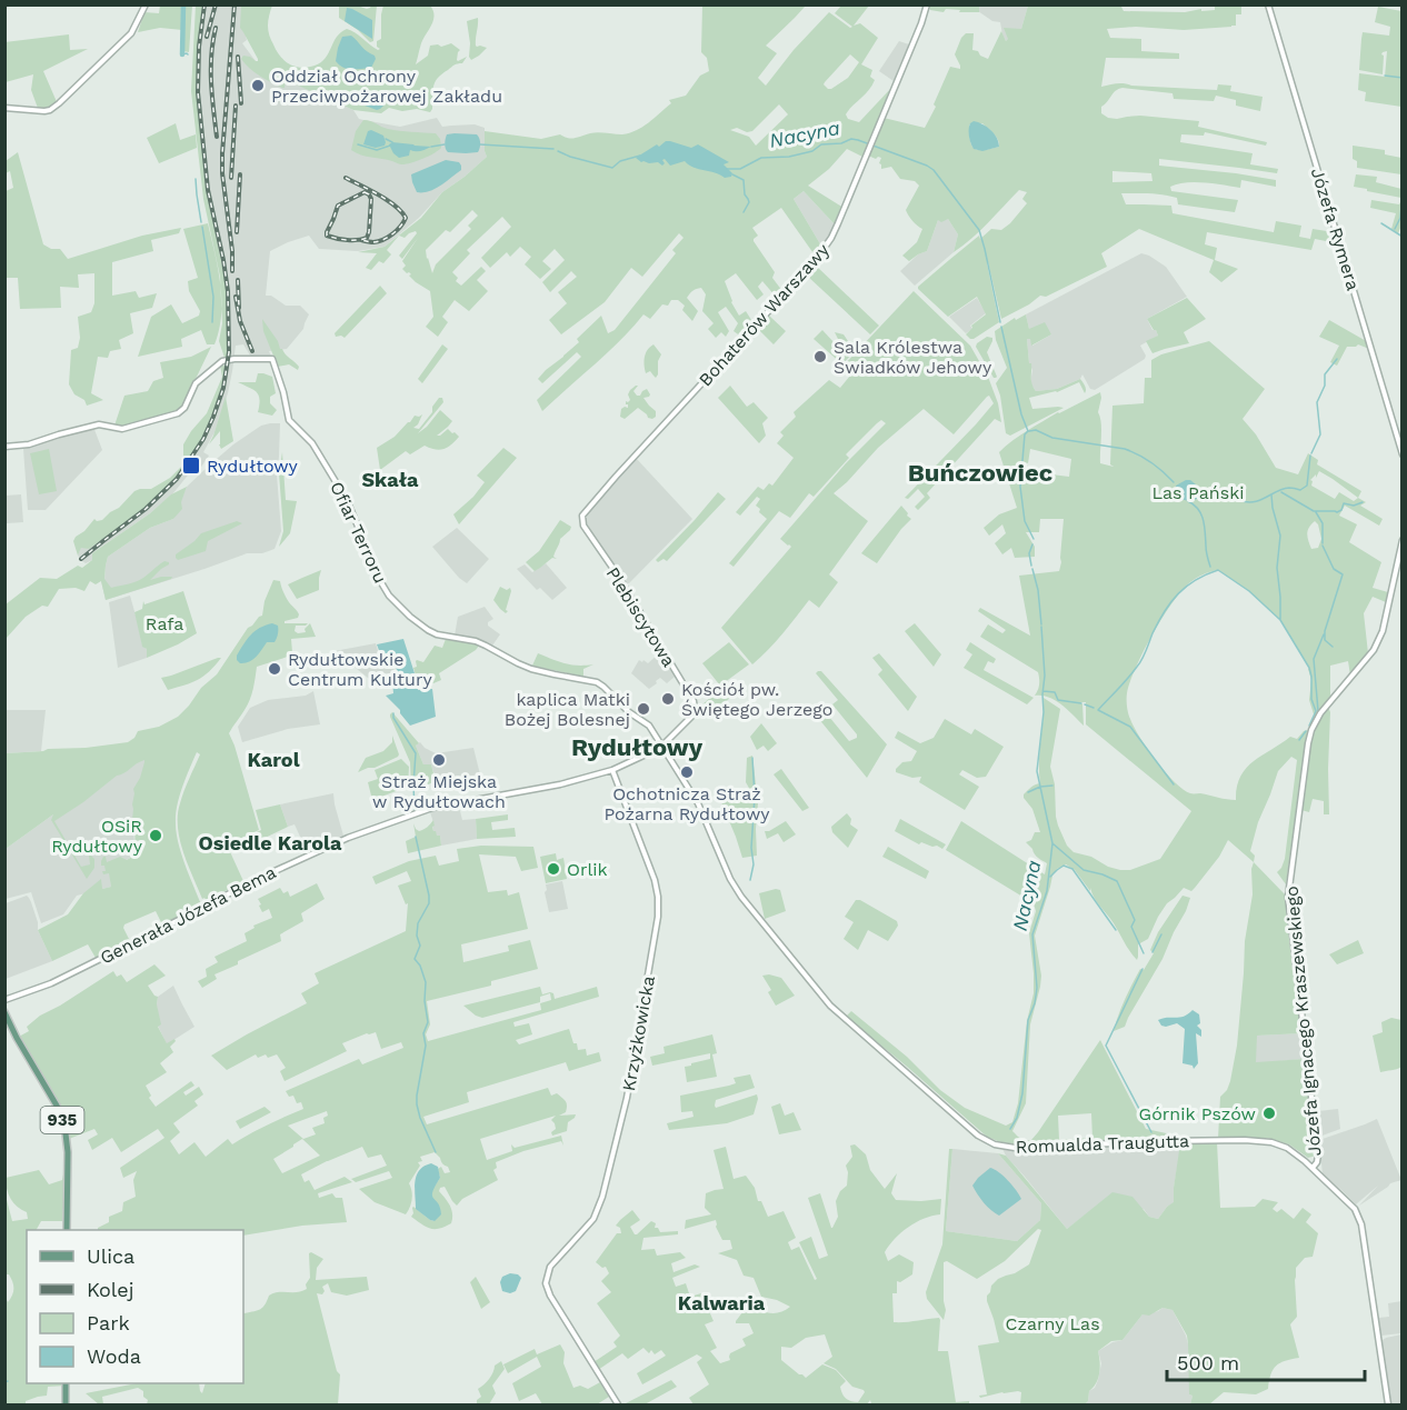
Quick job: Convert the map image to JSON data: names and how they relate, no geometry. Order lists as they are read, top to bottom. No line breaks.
{"streets":{"main road":["935"],"street":["Józefa Rymera","Bohaterów Warszawy","Ofiar Terroru","Plebiscytowa","Generała Józefa Bema","Józefa Ignacego Kraszewskiego","Krzyżkowicka","Romualda Traugutta"]},"crossings":[["Bohaterów Warszawy","Plebiscytowa"],["Ofiar Terroru","Plebiscytowa"],["Ofiar Terroru","Generała Józefa Bema"],["Ofiar Terroru","Romualda Traugutta"],["Plebiscytowa","Generała Józefa Bema"],["Plebiscytowa","Romualda Traugutta"],["Generała Józefa Bema","Krzyżkowicka"],["Generała Józefa Bema","Romualda Traugutta"],["Józefa Ignacego Kraszewskiego","Romualda Traugutta"]],"districts":["Buńczowiec","Skała","Rydułtowy","Karol","Osiedle Karola","Kalwaria"],"water":["Nacyna"],"parks":["Las Pański","Rafa","Czarny Las"],"places":{"other":["Oddział Ochrony Przeciwpożarowej Zakładu","Sala Królestwa Świadków Jehowy","Rydułtowskie Centrum Kultury","Kościół pw. Świętego Jerzego","kaplica Matki Bożej Bolesnej","Straż Miejska w Rydułtowach","Ochotnicza Straż Pożarna Rydułtowy","OSiR Rydułtowy","Orlik","Górnik Pszów"],"transit":["Rydułtowy"]},"legend":["Ulica","Kolej","Park","Woda"],"scale_bar":"500 m"}
